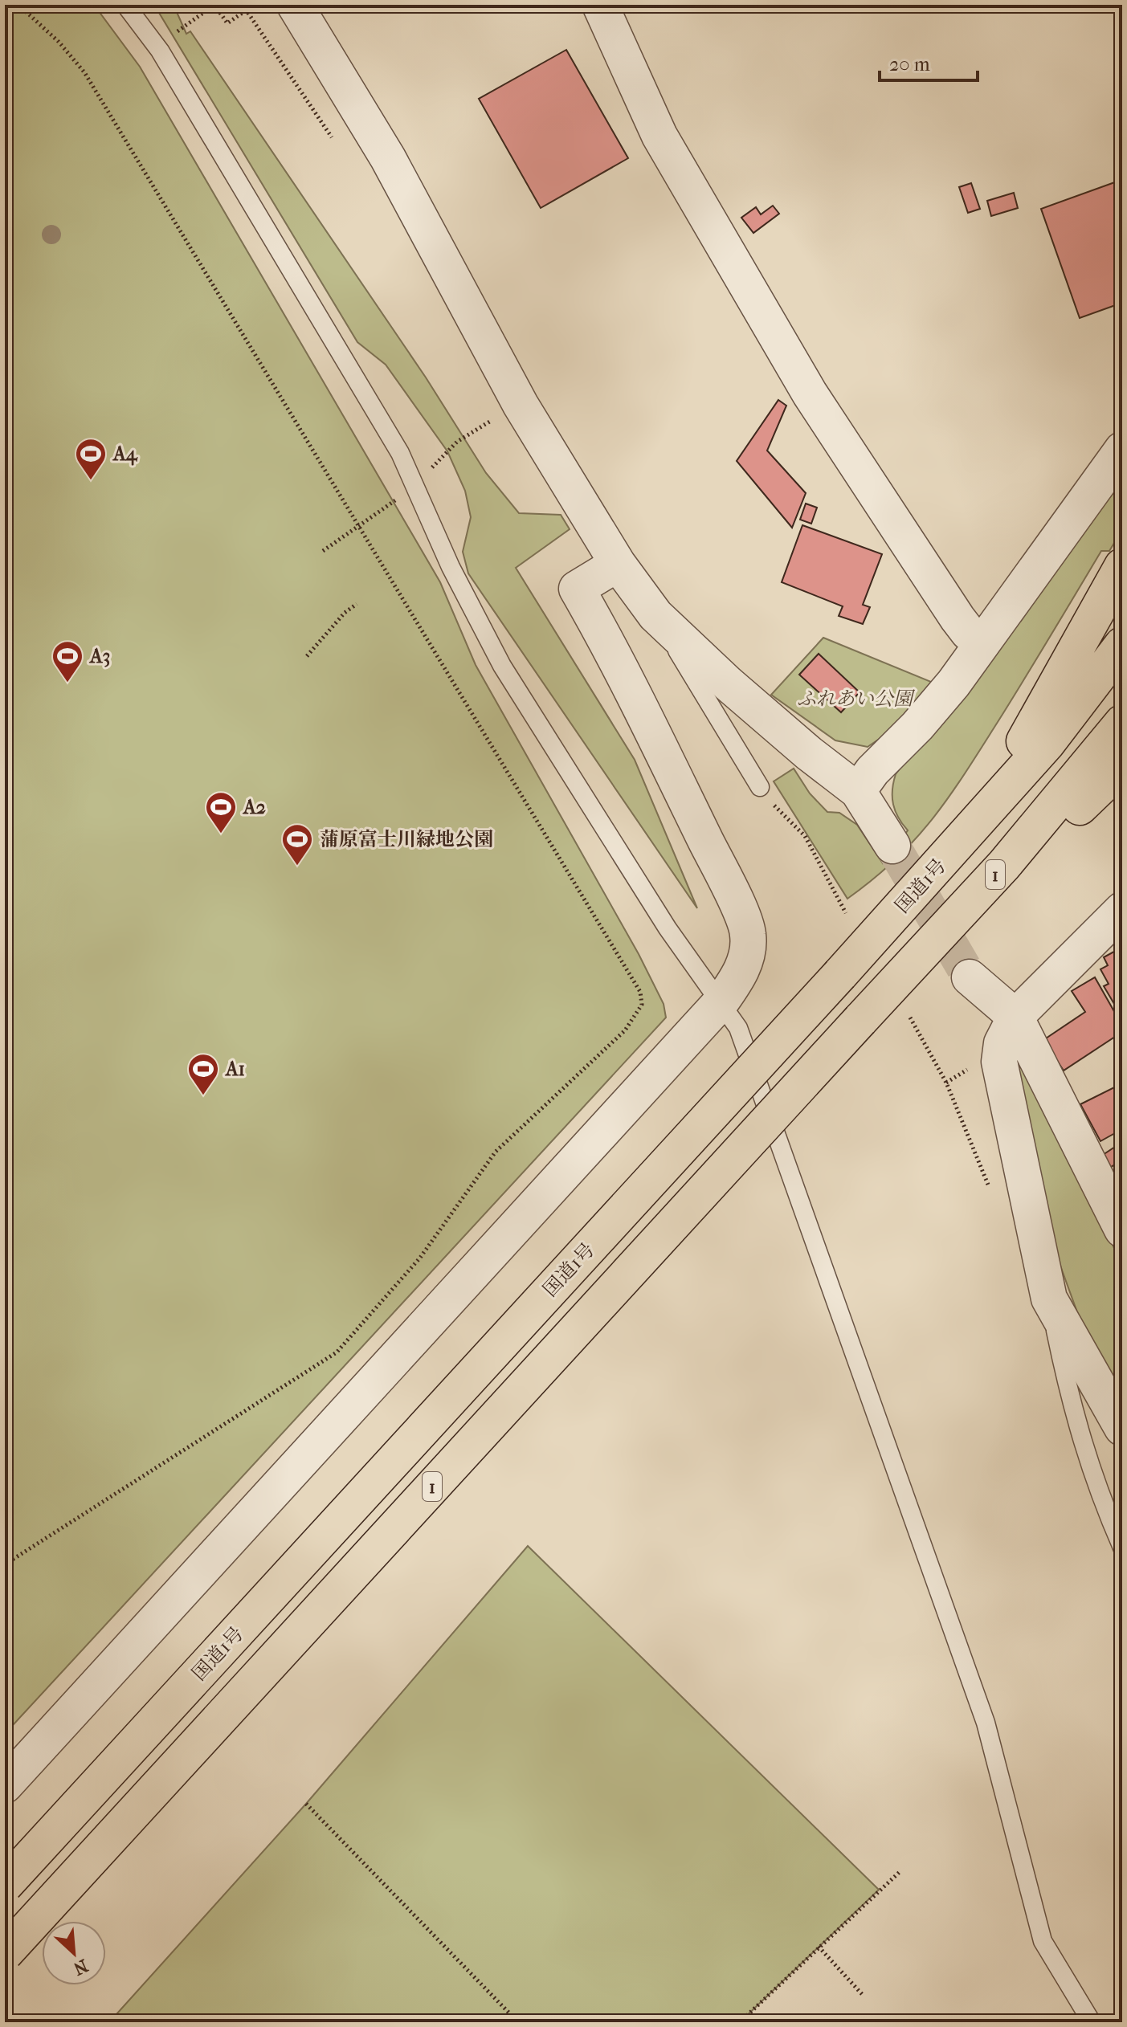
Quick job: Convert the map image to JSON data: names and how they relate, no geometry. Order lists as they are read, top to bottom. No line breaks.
{"streets":{"highway":["1","国道1号"]},"parks":["ふれあい公園"],"places":{"sports":["A4","A3","A2","蒲原富士川緑地公園","A1"]},"scale_bar":"20 m","north":"bottom right"}
